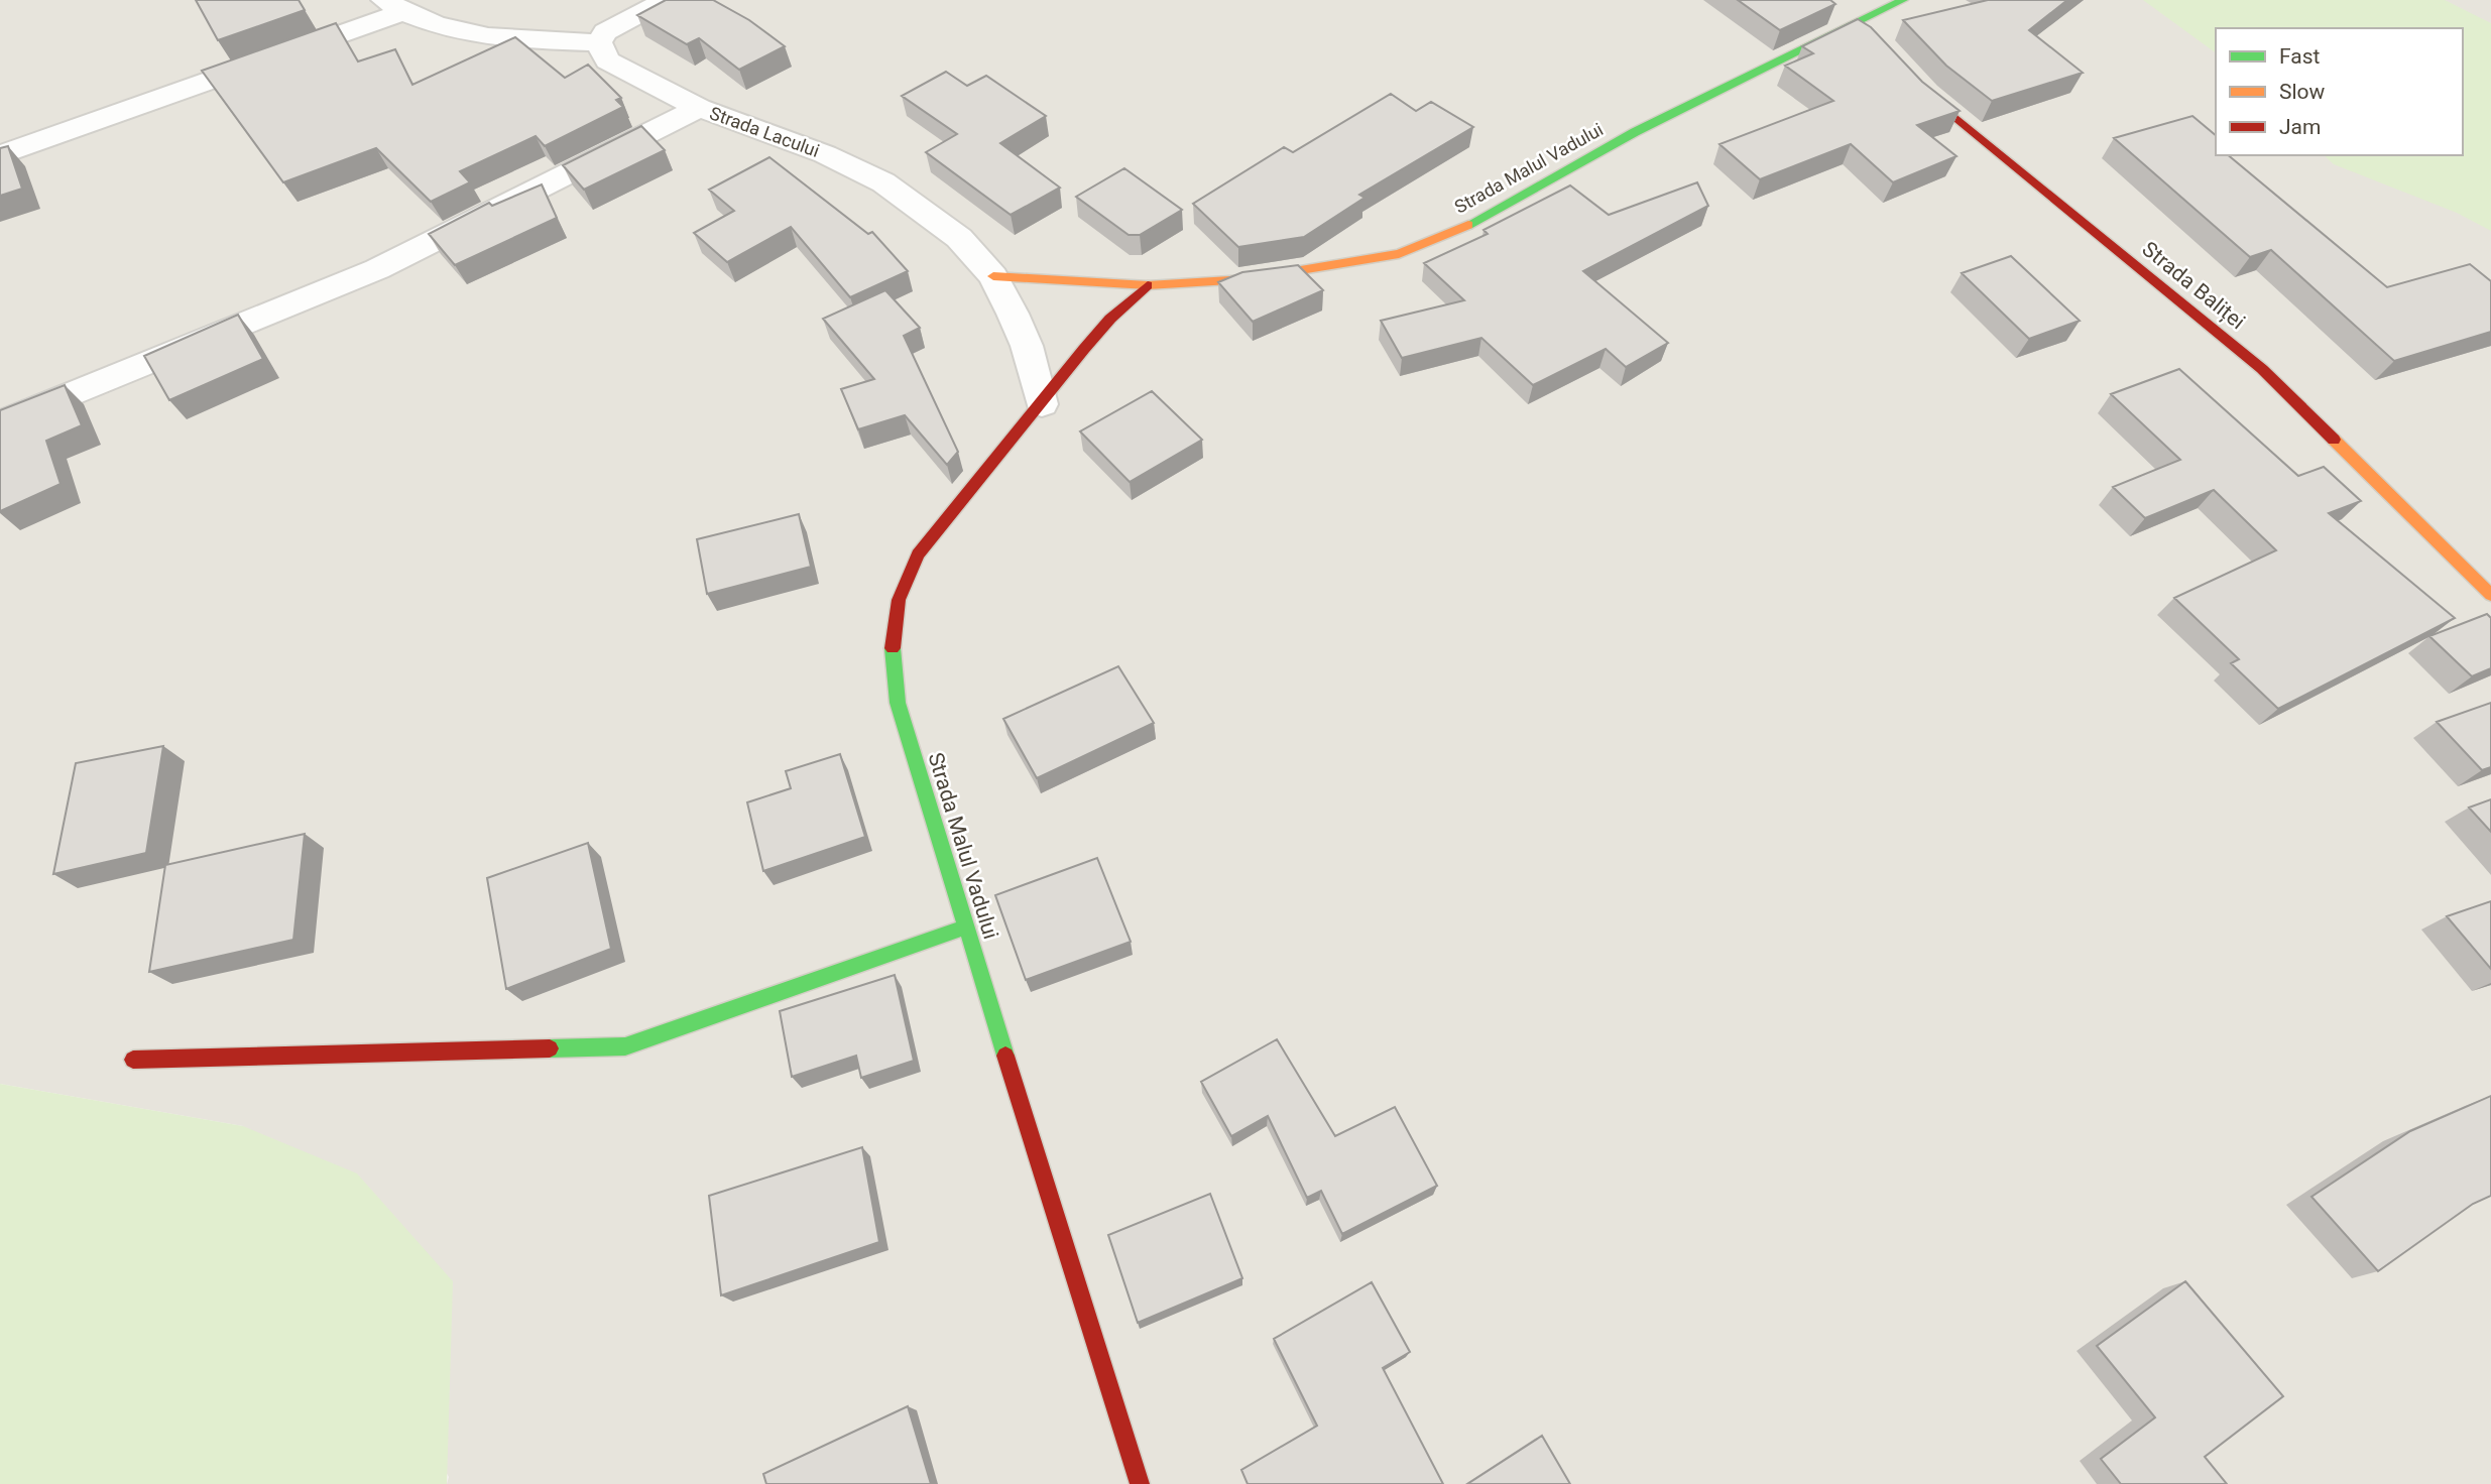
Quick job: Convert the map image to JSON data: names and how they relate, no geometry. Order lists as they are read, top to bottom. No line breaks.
{"streets":{"street":["Strada Lacului","Strada Malul Vadului","Strada Baliței"]},"crossings":[["Strada Lacului","Strada Malul Vadului"]],"legend":["Fast","Slow","Jam"]}
